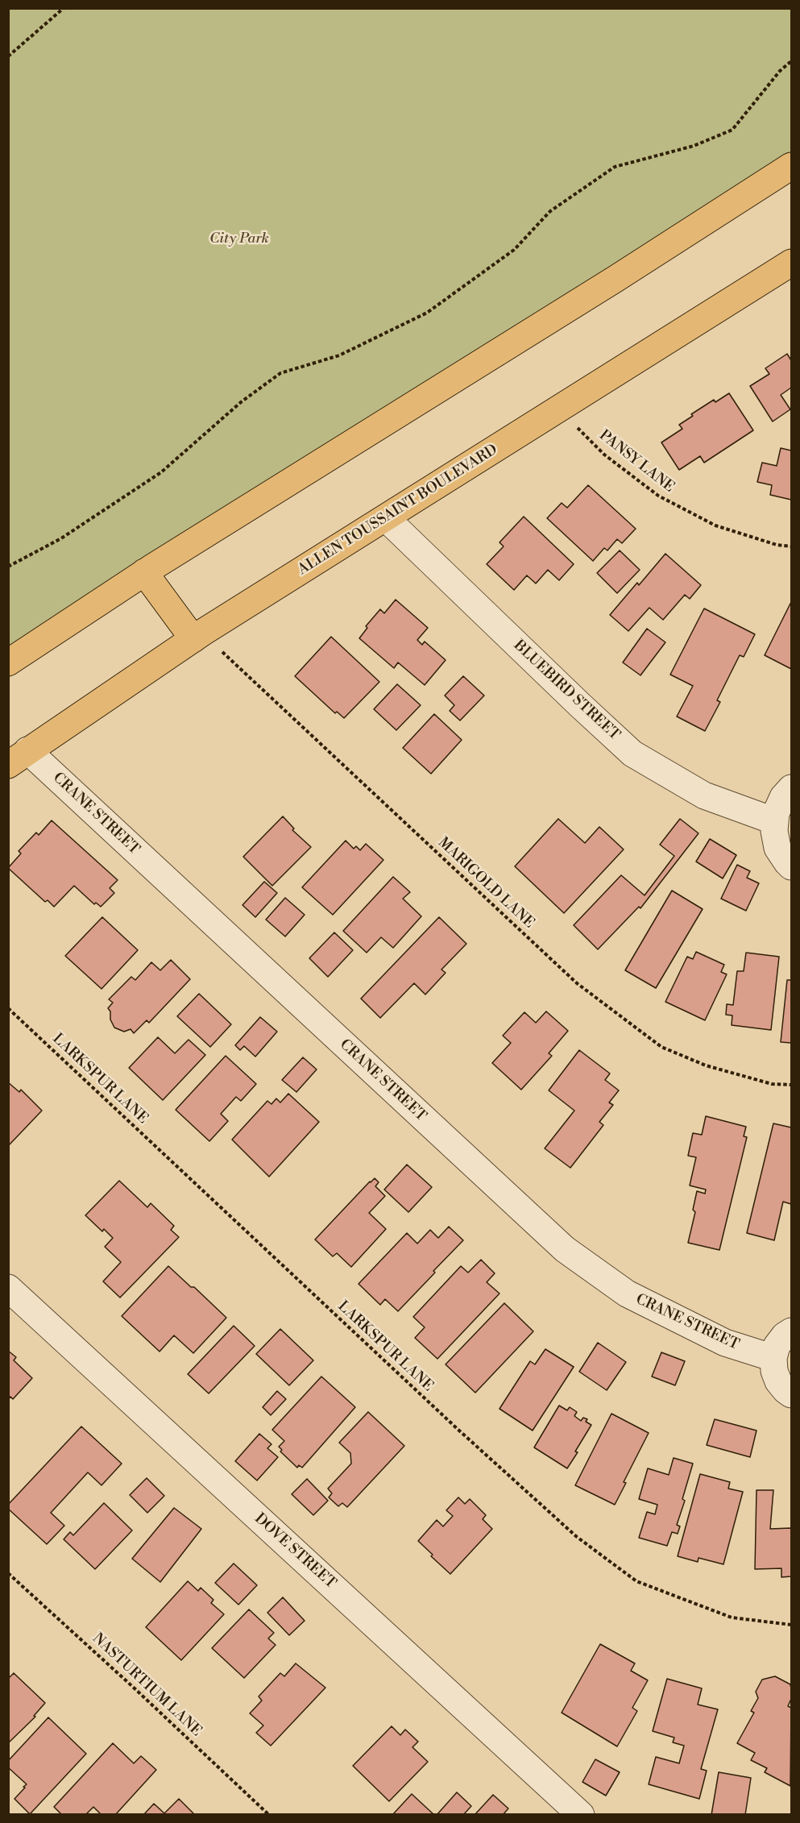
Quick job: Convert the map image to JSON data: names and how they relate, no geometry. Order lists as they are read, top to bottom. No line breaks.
{"streets":{"main road":["ALLEN TOUSSAINT BOULEVARD"],"street":["BLUEBIRD STREET","CRANE STREET","DOVE STREET"],"path":["PANSY LANE","MARIGOLD LANE","LARKSPUR LANE","NASTURTIUM LANE"]},"crossings":[["PANSY LANE","ALLEN TOUSSAINT BOULEVARD"],["ALLEN TOUSSAINT BOULEVARD","BLUEBIRD STREET"],["ALLEN TOUSSAINT BOULEVARD","CRANE STREET"],["ALLEN TOUSSAINT BOULEVARD","MARIGOLD LANE"]],"parks":["City Park"]}
